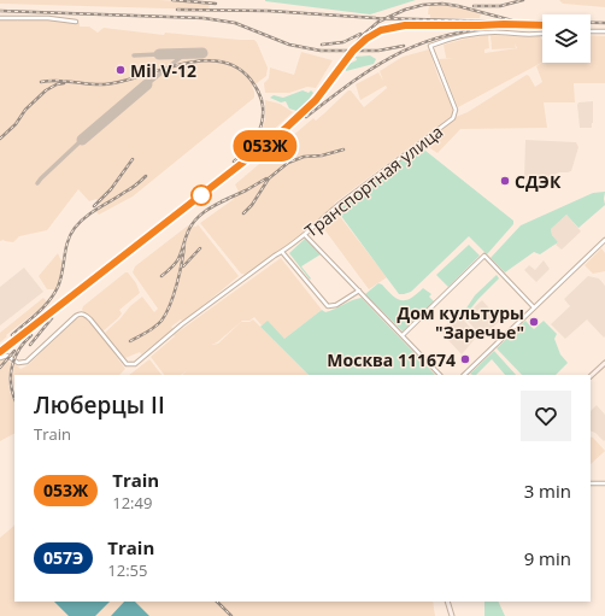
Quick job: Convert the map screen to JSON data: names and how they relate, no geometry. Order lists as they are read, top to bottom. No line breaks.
{"streets":{"street":["Транспортная улица"]},"places":["Mil V-12","СДЭК","Дом культуры \"Заречье\"","Москва 111674"],"page":{"on_map":"053Ж","heading":["Люберцы II","Train"],"list":[{"mark":"053Ж","name":"Train","note":"12:49","value":"3 min"},{"mark":"057Э","name":"Train","note":"12:55","value":"9 min"}]}}
